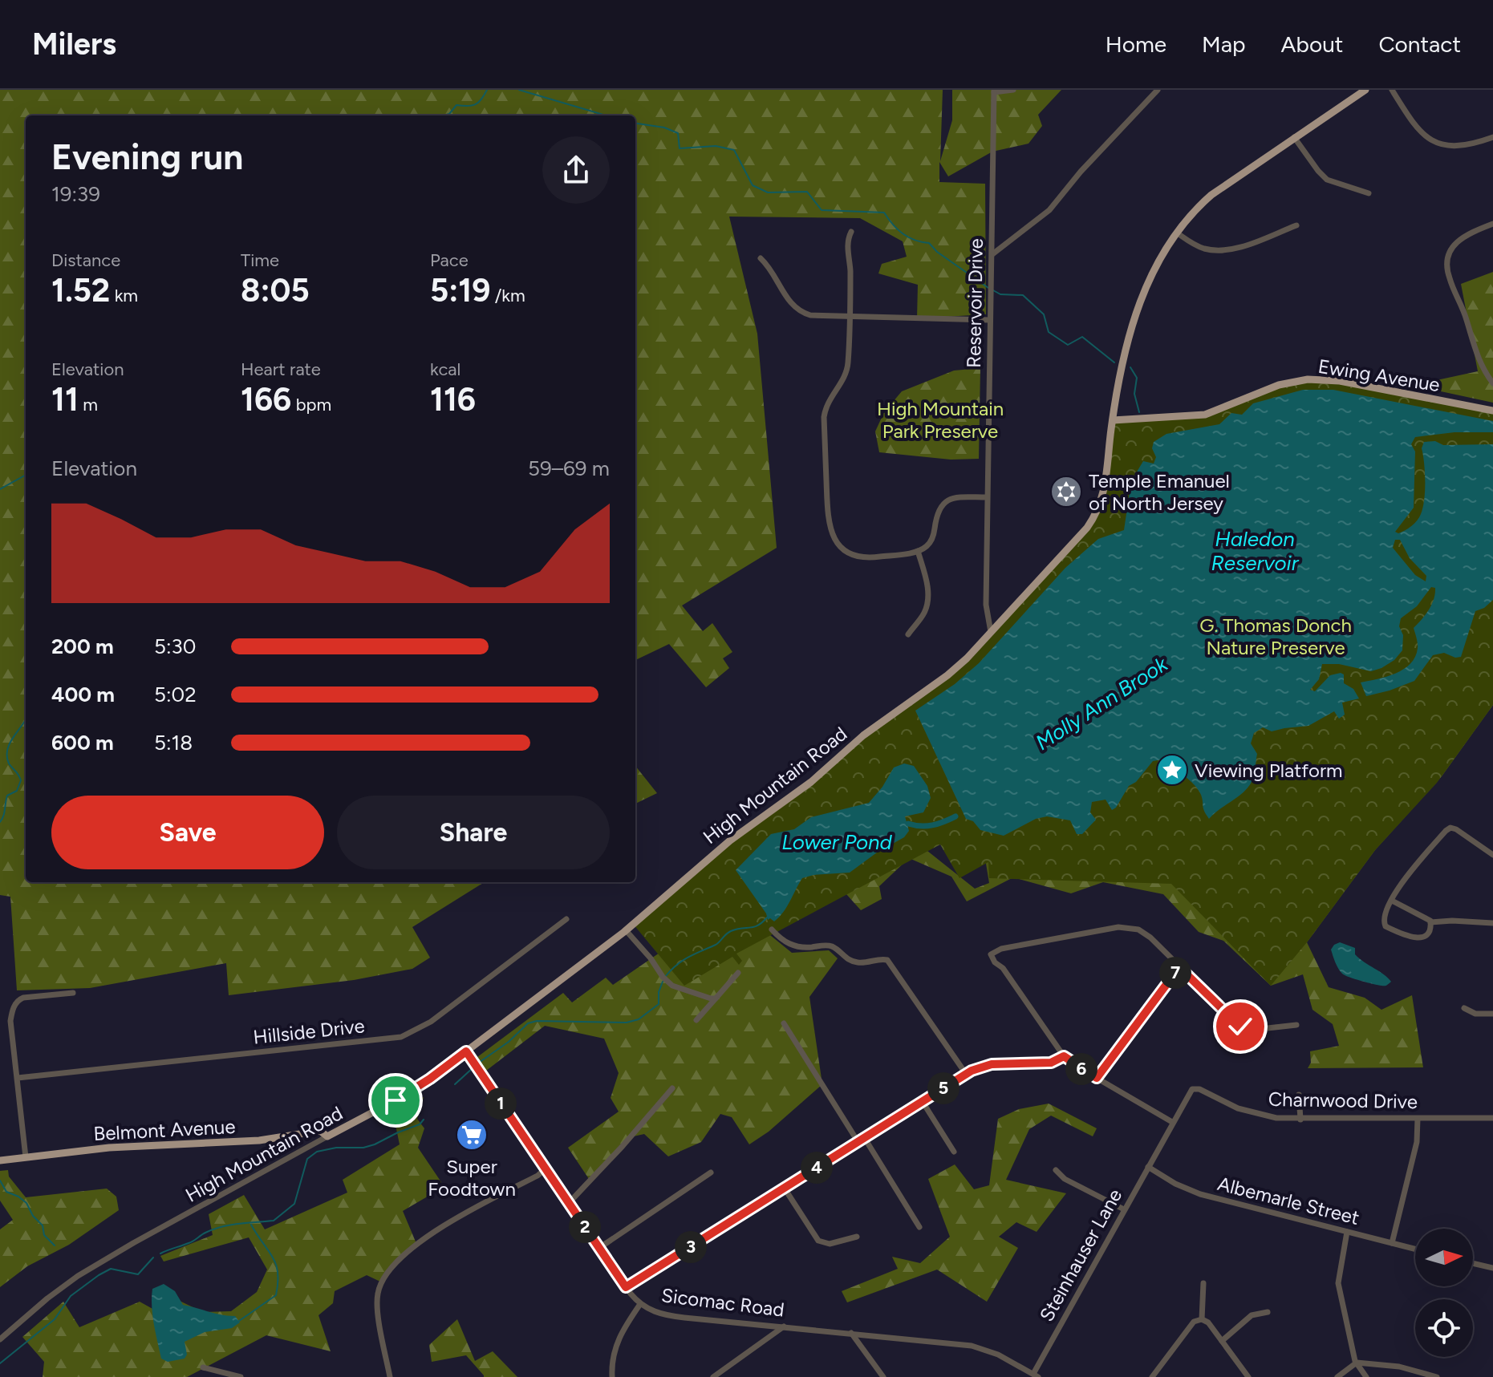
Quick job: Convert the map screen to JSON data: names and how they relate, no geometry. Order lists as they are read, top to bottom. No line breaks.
{"streets":{"main road":["Ewing Avenue","High Mountain Road","Belmont Avenue"],"street":["Reservoir Drive","Hillside Drive","Charnwood Drive","Albemarle Street","Steinhauser Lane","Sicomac Road"]},"crossings":[["Reservoir Drive","High Mountain Road"],["Ewing Avenue","High Mountain Road"],["High Mountain Road","Belmont Avenue"],["High Mountain Road","Sicomac Road"],["Charnwood Drive","Steinhauser Lane"],["Albemarle Street","Steinhauser Lane"],["Steinhauser Lane","Sicomac Road"]],"water":["Haledon Reservoir","Molly Ann Brook","Lower Pond"],"parks":["High Mountain Park Preserve","G. Thomas Donch Nature Preserve"],"places":{"synagogue":["Temple Emanuel of North Jersey"],"place":["Viewing Platform"],"supermarket":["Super Foodtown"]},"north":"right","page":{"header":"Milers","nav":["Home","Map","About","Contact"],"heading":["Evening run","19:39"],"stats":[["Distance","1.52 km"],["Time","8:05"],["Pace","5:19 /km"],["Elevation","11 m"],["Heart rate","166 bpm"],["kcal","116"]],"chart":["Elevation","59–69 m"],"list":[{"name":"200 m","note":"5:30"},{"name":"400 m","note":"5:02"},{"name":"600 m","note":"5:18"}],"buttons":["Save","Share"],"pins":["7","6","5","1","4","2","3"]}}
